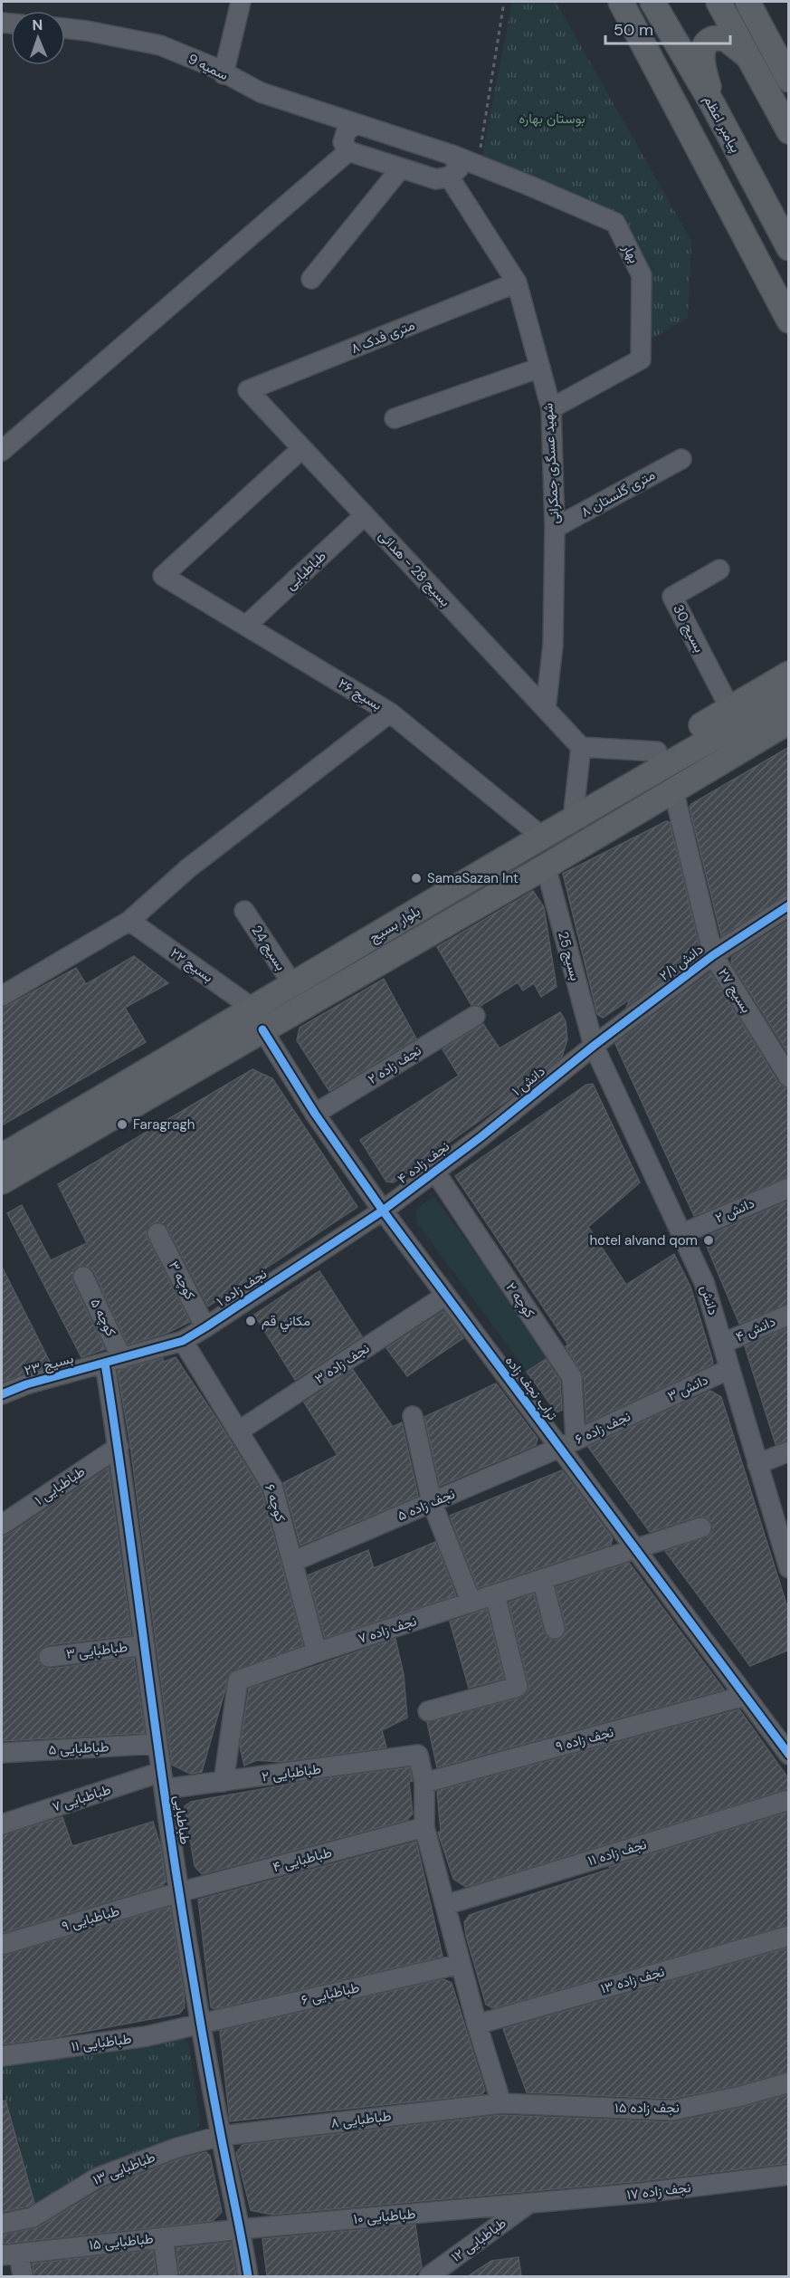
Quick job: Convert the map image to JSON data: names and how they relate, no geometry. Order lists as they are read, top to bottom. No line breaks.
{"streets":{"main road":["پیامبر اعظم","بلوار بسیج"],"street":["سمیه 9","بهار","۸ متری فدک","شهید عسگری جمکرانی","۸ متری گلستان","بسیج 28 - هدائی","طباطبایی","بسیج 30","بسیج ۲۶","بسیج 24","بسیج 25","دانش ۲/۱","بسیج ۲۲","بسیج ۲۷","نجف زاده ۲","دانش ۱","نجف زاده ۴","دانش ۲","کوچه ۳","نجف زاده ۱","کوچه ۲","دانش","کوچه ۵","دانش ۴","نجف زاده ۳","بسیج ۲۳","تراب نجف زاده","دانش ۳","نجف زاده ۶","طباطبایی ۱","کوچه ۶","نجف زاده ۵","نجف زاده ۷","طباطبایی ۳","نجف زاده ۹","طباطبایی ۵","طباطبایی ۲","طباطبایی ۷","نجف زاده ۱۱","طباطبایی ۴","طباطبایی ۹","نجف زاده ۱۳","طباطبایی ۶","طباطبایی ۱۱","نجف زاده ۱۵","طباطبایی ۸","طباطبایی ۱۳","نجف زاده ۱۷","طباطبایی ۱۰","طباطبایی ۱۲","طباطبایی ۱۵"]},"crossings":[["سمیه 9","بهار"],["بهار","شهید عسگری جمکرانی"],["۸ متری فدک","شهید عسگری جمکرانی"],["۸ متری فدک","بسیج 28 - هدائی"],["شهید عسگری جمکرانی","۸ متری گلستان"],["شهید عسگری جمکرانی","بسیج 28 - هدائی"],["بسیج 28 - هدائی","طباطبایی"],["بسیج 28 - هدائی","بسیج ۲۶"],["طباطبایی","بسیج ۲۶"],["طباطبایی","نجف زاده ۱"],["طباطبایی","کوچه ۵"],["طباطبایی","بسیج ۲۳"],["طباطبایی","طباطبایی ۱"],["طباطبایی","طباطبایی ۳"],["طباطبایی","طباطبایی ۵"],["طباطبایی","طباطبایی ۲"],["طباطبایی","طباطبایی ۷"],["طباطبایی","طباطبایی ۴"],["طباطبایی","طباطبایی ۹"],["طباطبایی","طباطبایی ۶"],["طباطبایی","طباطبایی ۱۱"],["طباطبایی","طباطبایی ۸"],["طباطبایی","طباطبایی ۱۳"],["طباطبایی","طباطبایی ۱۰"],["طباطبایی","طباطبایی ۱۵"],["بسیج ۲۶","بلوار بسیج"],["بلوار بسیج","بسیج 24"],["بلوار بسیج","بسیج 25"],["بلوار بسیج","بسیج ۲۲"],["بلوار بسیج","بسیج ۲۷"],["بلوار بسیج","تراب نجف زاده"],["بسیج 25","دانش ۲/۱"],["بسیج 25","دانش ۱"],["بسیج 25","دانش"],["دانش ۲/۱","بسیج ۲۷"],["دانش ۲/۱","دانش ۱"],["دانش ۲/۱","دانش"],["بسیج ۲۲","تراب نجف زاده"],["نجف زاده ۲","تراب نجف زاده"],["دانش ۱","نجف زاده ۴"],["دانش ۱","دانش"],["نجف زاده ۴","نجف زاده ۱"],["نجف زاده ۴","کوچه ۲"],["نجف زاده ۴","تراب نجف زاده"],["دانش ۲","دانش"],["کوچه ۳","نجف زاده ۱"],["نجف زاده ۱","کوچه ۵"],["نجف زاده ۱","بسیج ۲۳"],["نجف زاده ۱","تراب نجف زاده"],["نجف زاده ۱","کوچه ۶"],["کوچه ۲","تراب نجف زاده"],["کوچه ۲","نجف زاده ۶"],["کوچه ۲","نجف زاده ۵"],["دانش","دانش ۴"],["دانش","دانش ۳"],["کوچه ۵","بسیج ۲۳"],["نجف زاده ۳","تراب نجف زاده"],["نجف زاده ۳","کوچه ۶"],["تراب نجف زاده","نجف زاده ۶"],["تراب نجف زاده","نجف زاده ۵"],["تراب نجف زاده","نجف زاده ۷"],["تراب نجف زاده","نجف زاده ۹"],["دانش ۳","نجف زاده ۶"],["نجف زاده ۶","نجف زاده ۵"],["کوچه ۶","نجف زاده ۵"],["کوچه ۶","نجف زاده ۷"],["نجف زاده ۷","طباطبایی ۲"],["نجف زاده ۹","طباطبایی ۲"],["طباطبایی ۲","طباطبایی ۷"],["طباطبایی ۴","طباطبایی ۹"],["طباطبایی ۶","طباطبایی ۱۱"],["نجف زاده ۱۵","طباطبایی ۸"],["طباطبایی ۸","طباطبایی ۱۳"],["نجف زاده ۱۷","طباطبایی ۱۰"],["نجف زاده ۱۷","طباطبایی ۱۲"],["طباطبایی ۱۰","طباطبایی ۱۲"],["طباطبایی ۱۰","طباطبایی ۱۵"]],"parks":["بوستان بهاره"],"places":["SamaSazan Int","Faragragh","hotel alvand qom","مكاني قم"],"scale_bar":"50 m","north":"top"}
